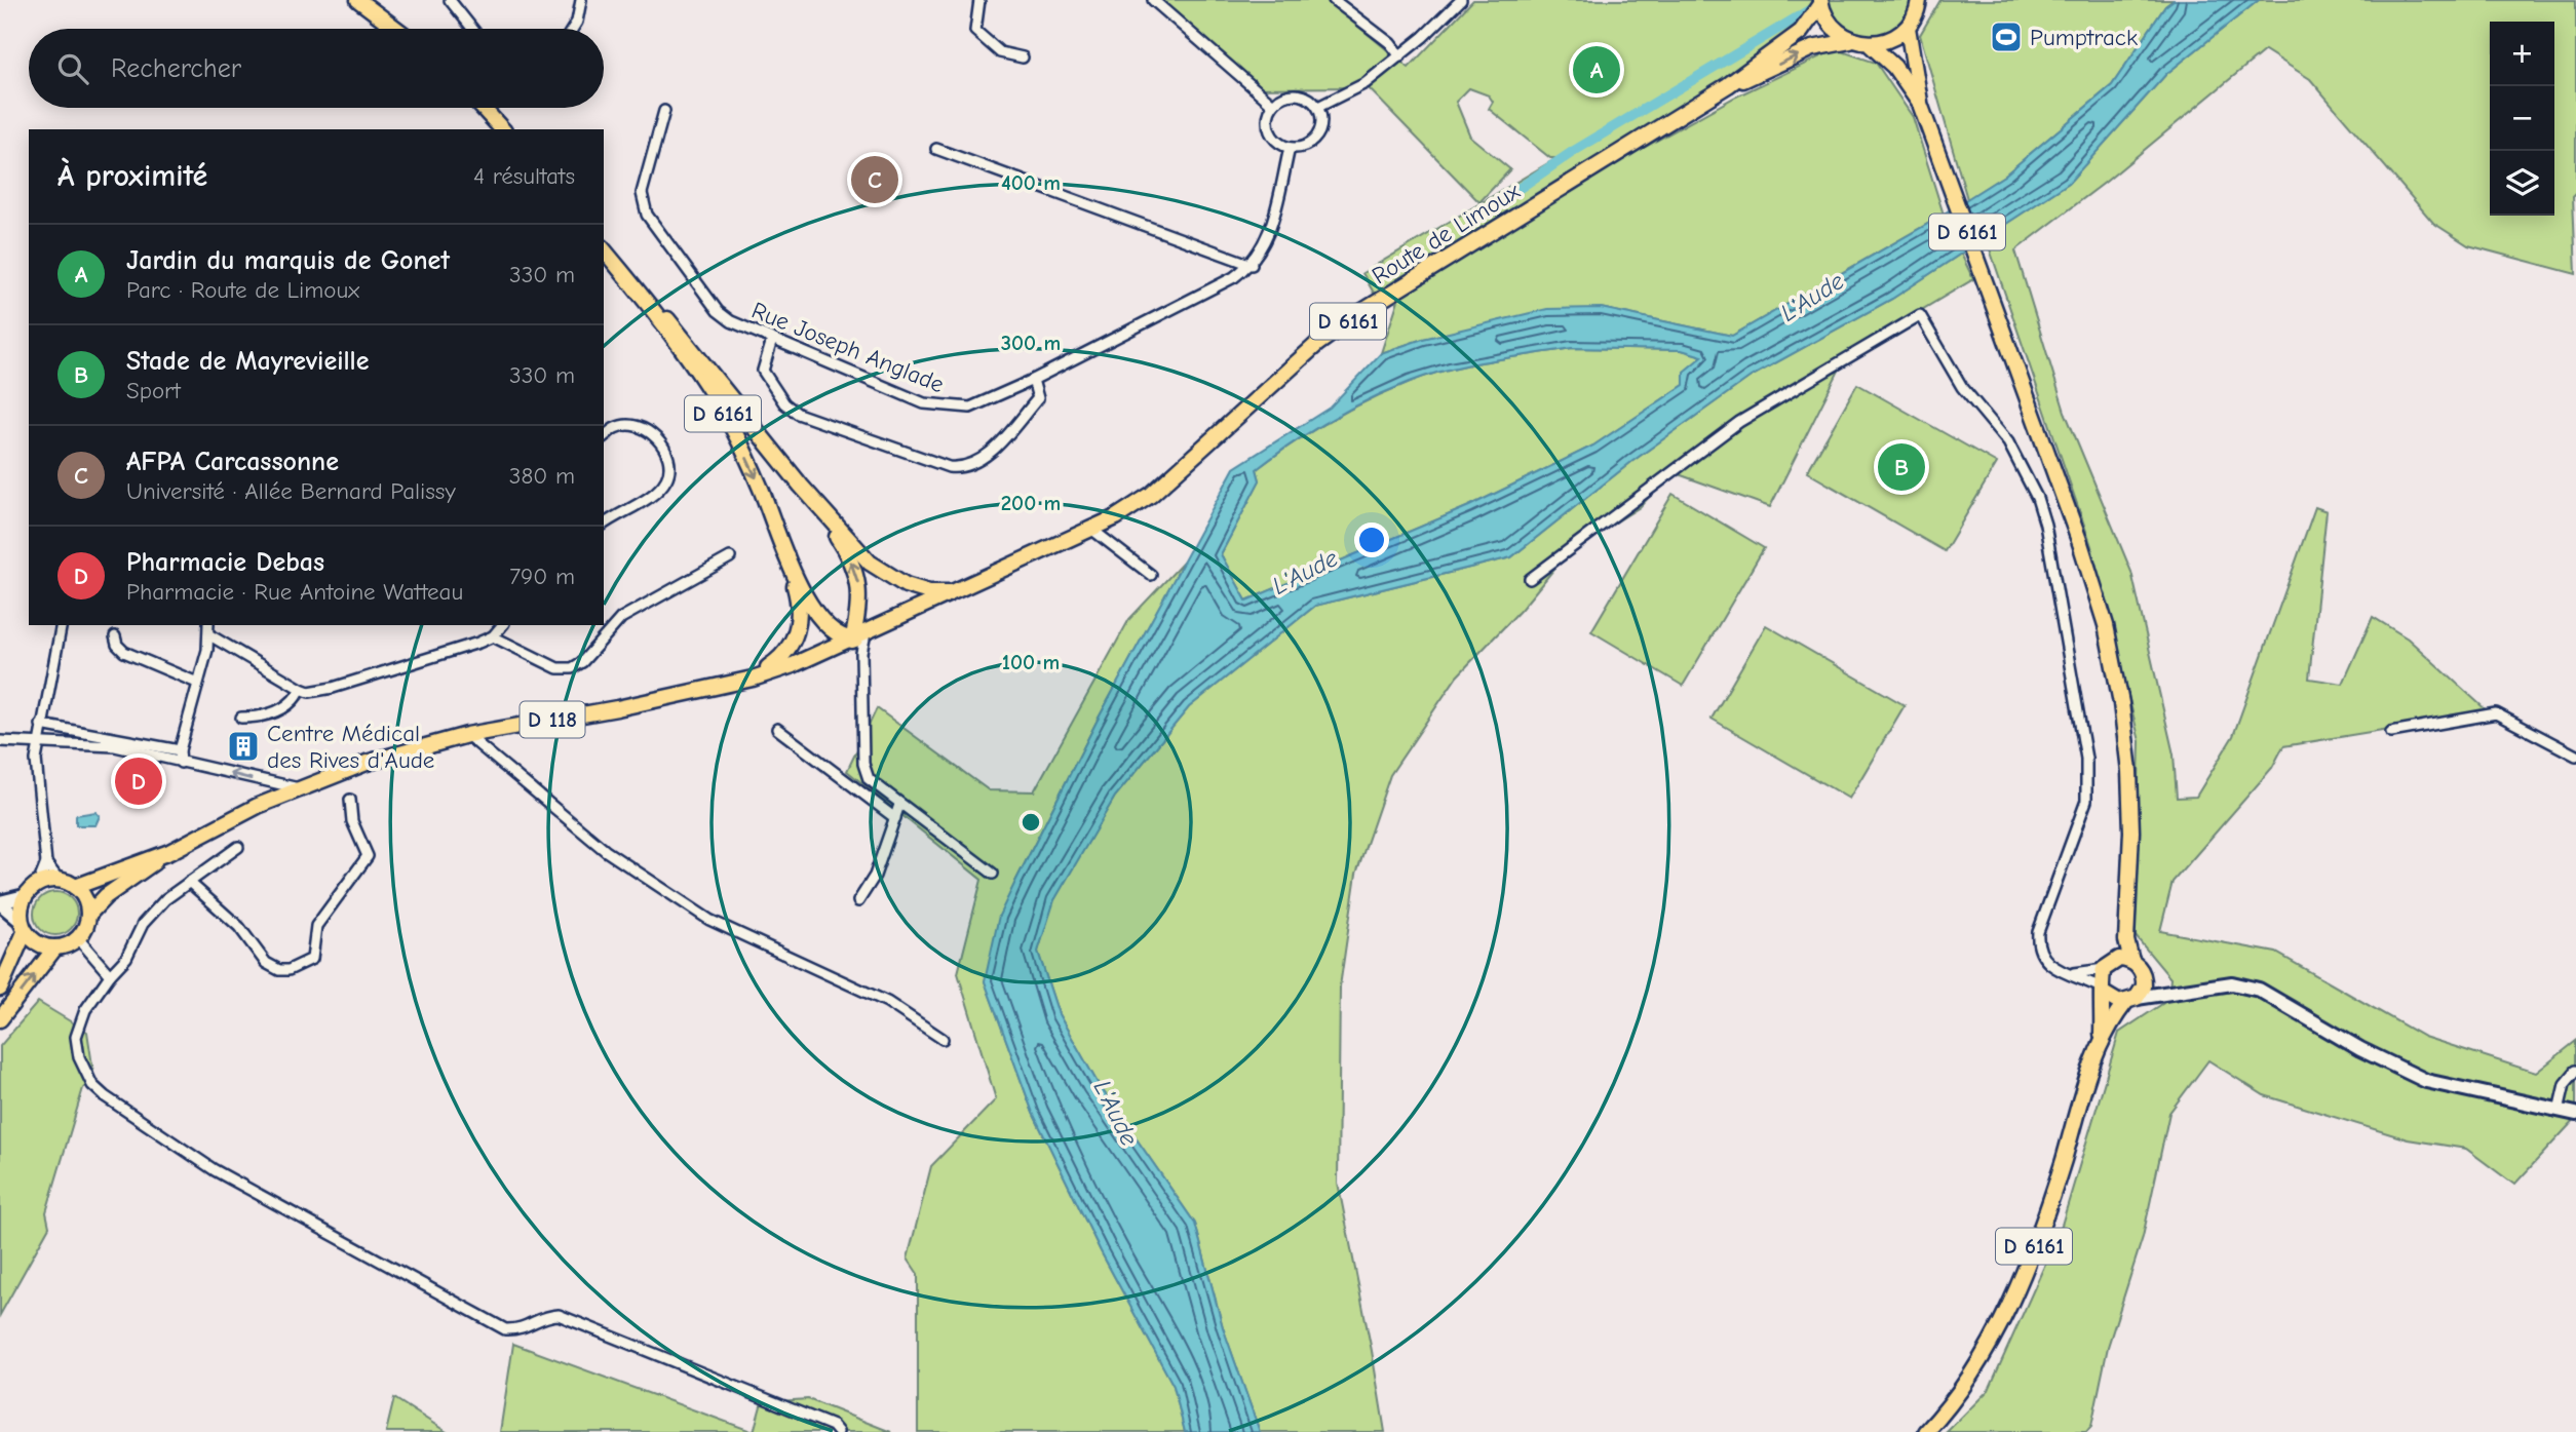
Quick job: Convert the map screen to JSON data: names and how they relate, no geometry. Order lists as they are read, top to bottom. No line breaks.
{"streets":{"main road":["D 6161","Route de Limoux","D 118"],"street":["Rue Joseph Anglade"]},"crossings":[["D 6161","Route de Limoux"],["D 6161","D 118"]],"water":["L'Aude"],"places":{"sports":["Pumptrack"],"building":["Centre Médical des Rives d'Aude"]},"page":{"map_buttons":["+","−"],"search":"Rechercher","pins":["A","C","B","D"],"heading":["À proximité","4 résultats"],"list":[{"mark":"A","name":"Jardin du marquis de Gonet","note":"Parc · Route de Limoux","value":"330 m"},{"mark":"B","name":"Stade de Mayrevieille","note":"Sport","value":"330 m"},{"mark":"C","name":"AFPA Carcassonne","note":"Université · Allée Bernard Palissy","value":"380 m"},{"mark":"D","name":"Pharmacie Debas","note":"Pharmacie · Rue Antoine Watteau","value":"790 m"}]},"rings":["400 m","300 m","200 m","100 m"]}
